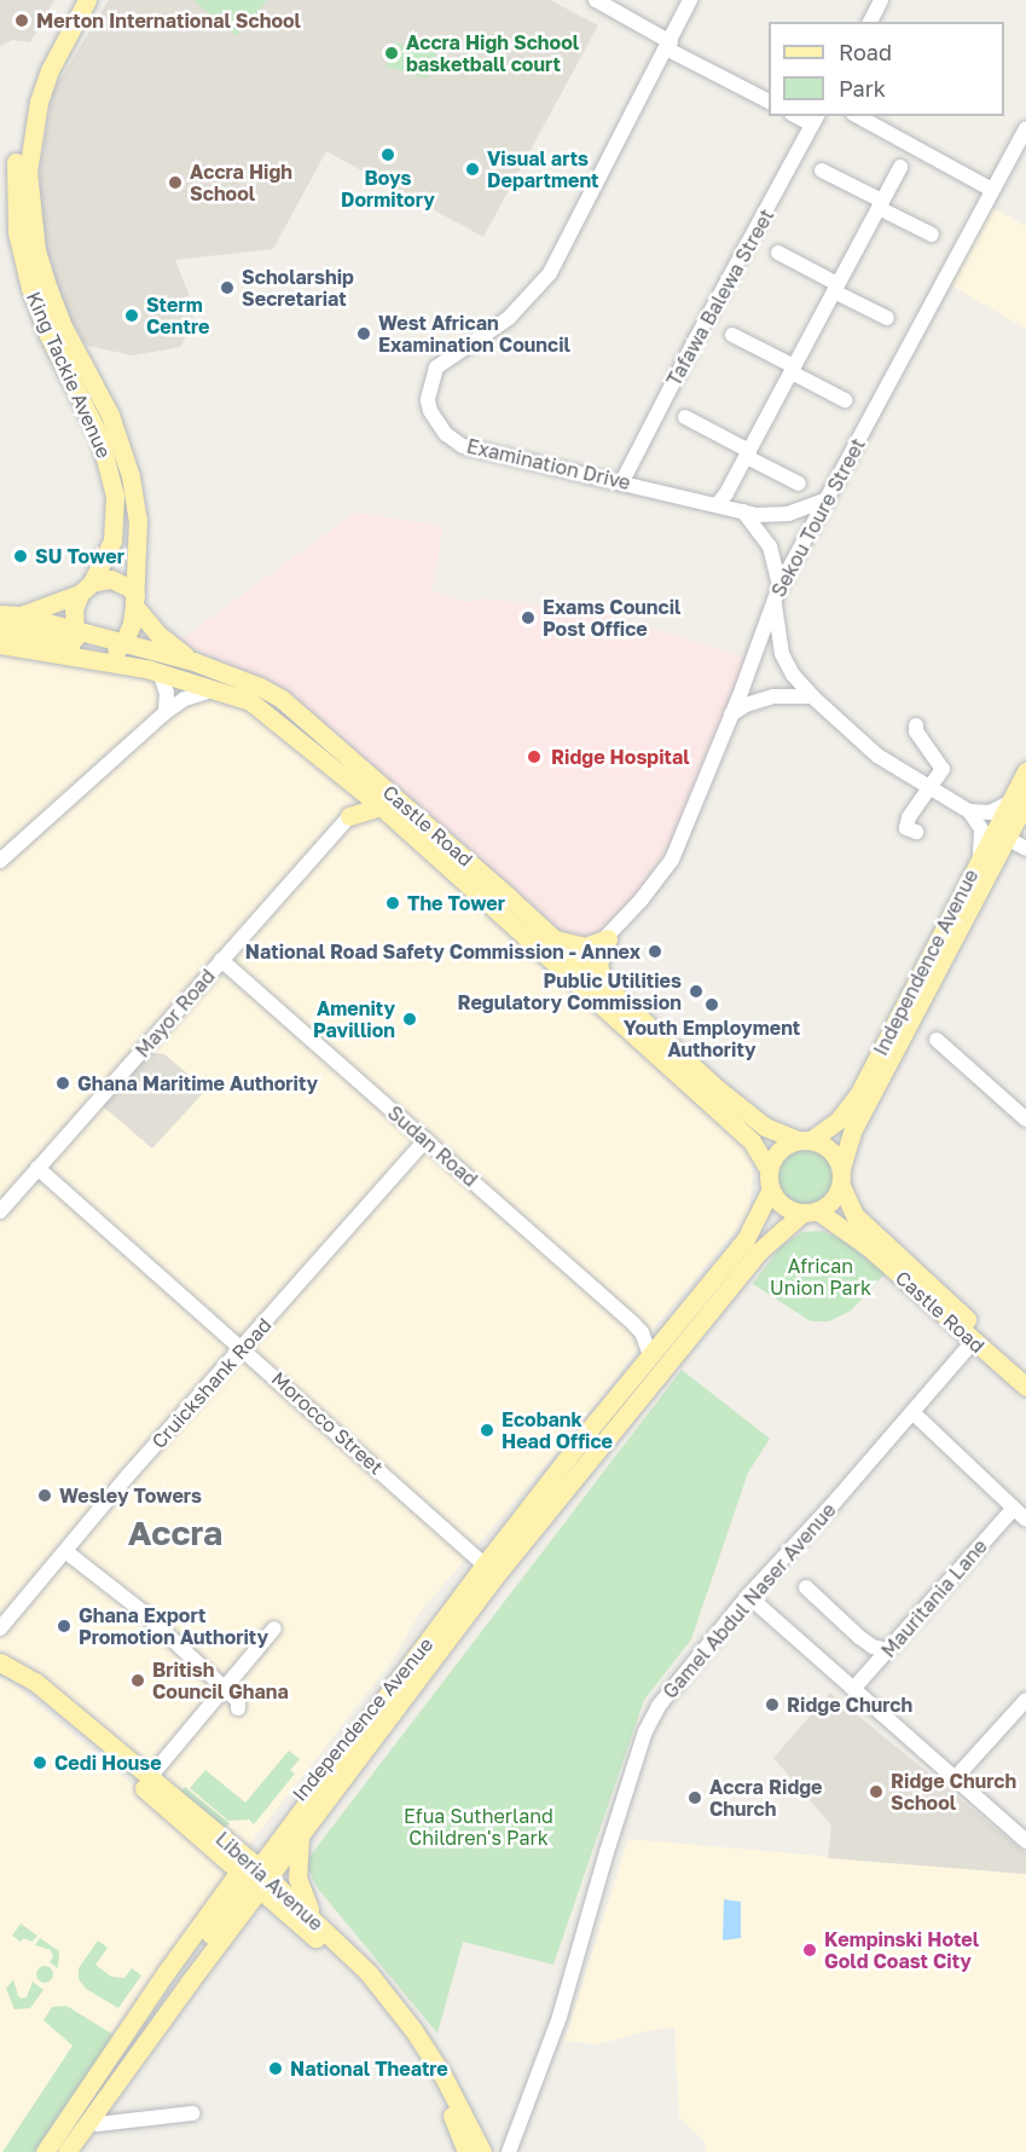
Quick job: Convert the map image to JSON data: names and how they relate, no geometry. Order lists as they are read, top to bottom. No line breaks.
{"streets":{"main road":["King Tackie Avenue","Castle Road","Independence Avenue","Liberia Avenue"],"street":["Tafawa Balewa Street","Examination Drive","Sekou Toure Street","Mayor Road","Sudan Road","Cruickshank Road","Morocco Street","Mauritania Lane","Gamel Abdul Naser Avenue"]},"crossings":[["Tafawa Balewa Street","Examination Drive"],["King Tackie Avenue","Castle Road"],["Examination Drive","Sekou Toure Street"],["Sekou Toure Street","Castle Road"],["Castle Road","Independence Avenue"],["Castle Road","Gamel Abdul Naser Avenue"],["Independence Avenue","Sudan Road"],["Independence Avenue","Morocco Street"],["Independence Avenue","Liberia Avenue"],["Mayor Road","Sudan Road"],["Mayor Road","Morocco Street"],["Sudan Road","Cruickshank Road"],["Cruickshank Road","Morocco Street"]],"districts":["Accra"],"parks":["African Union Park","Efua Sutherland Children's Park"],"places":["Merton International School","Accra High School basketball court","Boys Dormitory","Visual arts Department","Accra High School","Scholarship Secretariat","Sterm Centre","West African Examination Council","SU Tower","Exams Council Post Office","Ridge Hospital","The Tower","National Road Safety Commission - Annex","Public Utilities Regulatory Commission","Youth Employment Authority","Amenity Pavillion","Ghana Maritime Authority","Ecobank Head Office","Wesley Towers","Ghana Export Promotion Authority","British Council Ghana","Ridge Church","Cedi House","Ridge Church School","Accra Ridge Church","Kempinski Hotel Gold Coast City","National Theatre"],"legend":["Road","Park"]}
